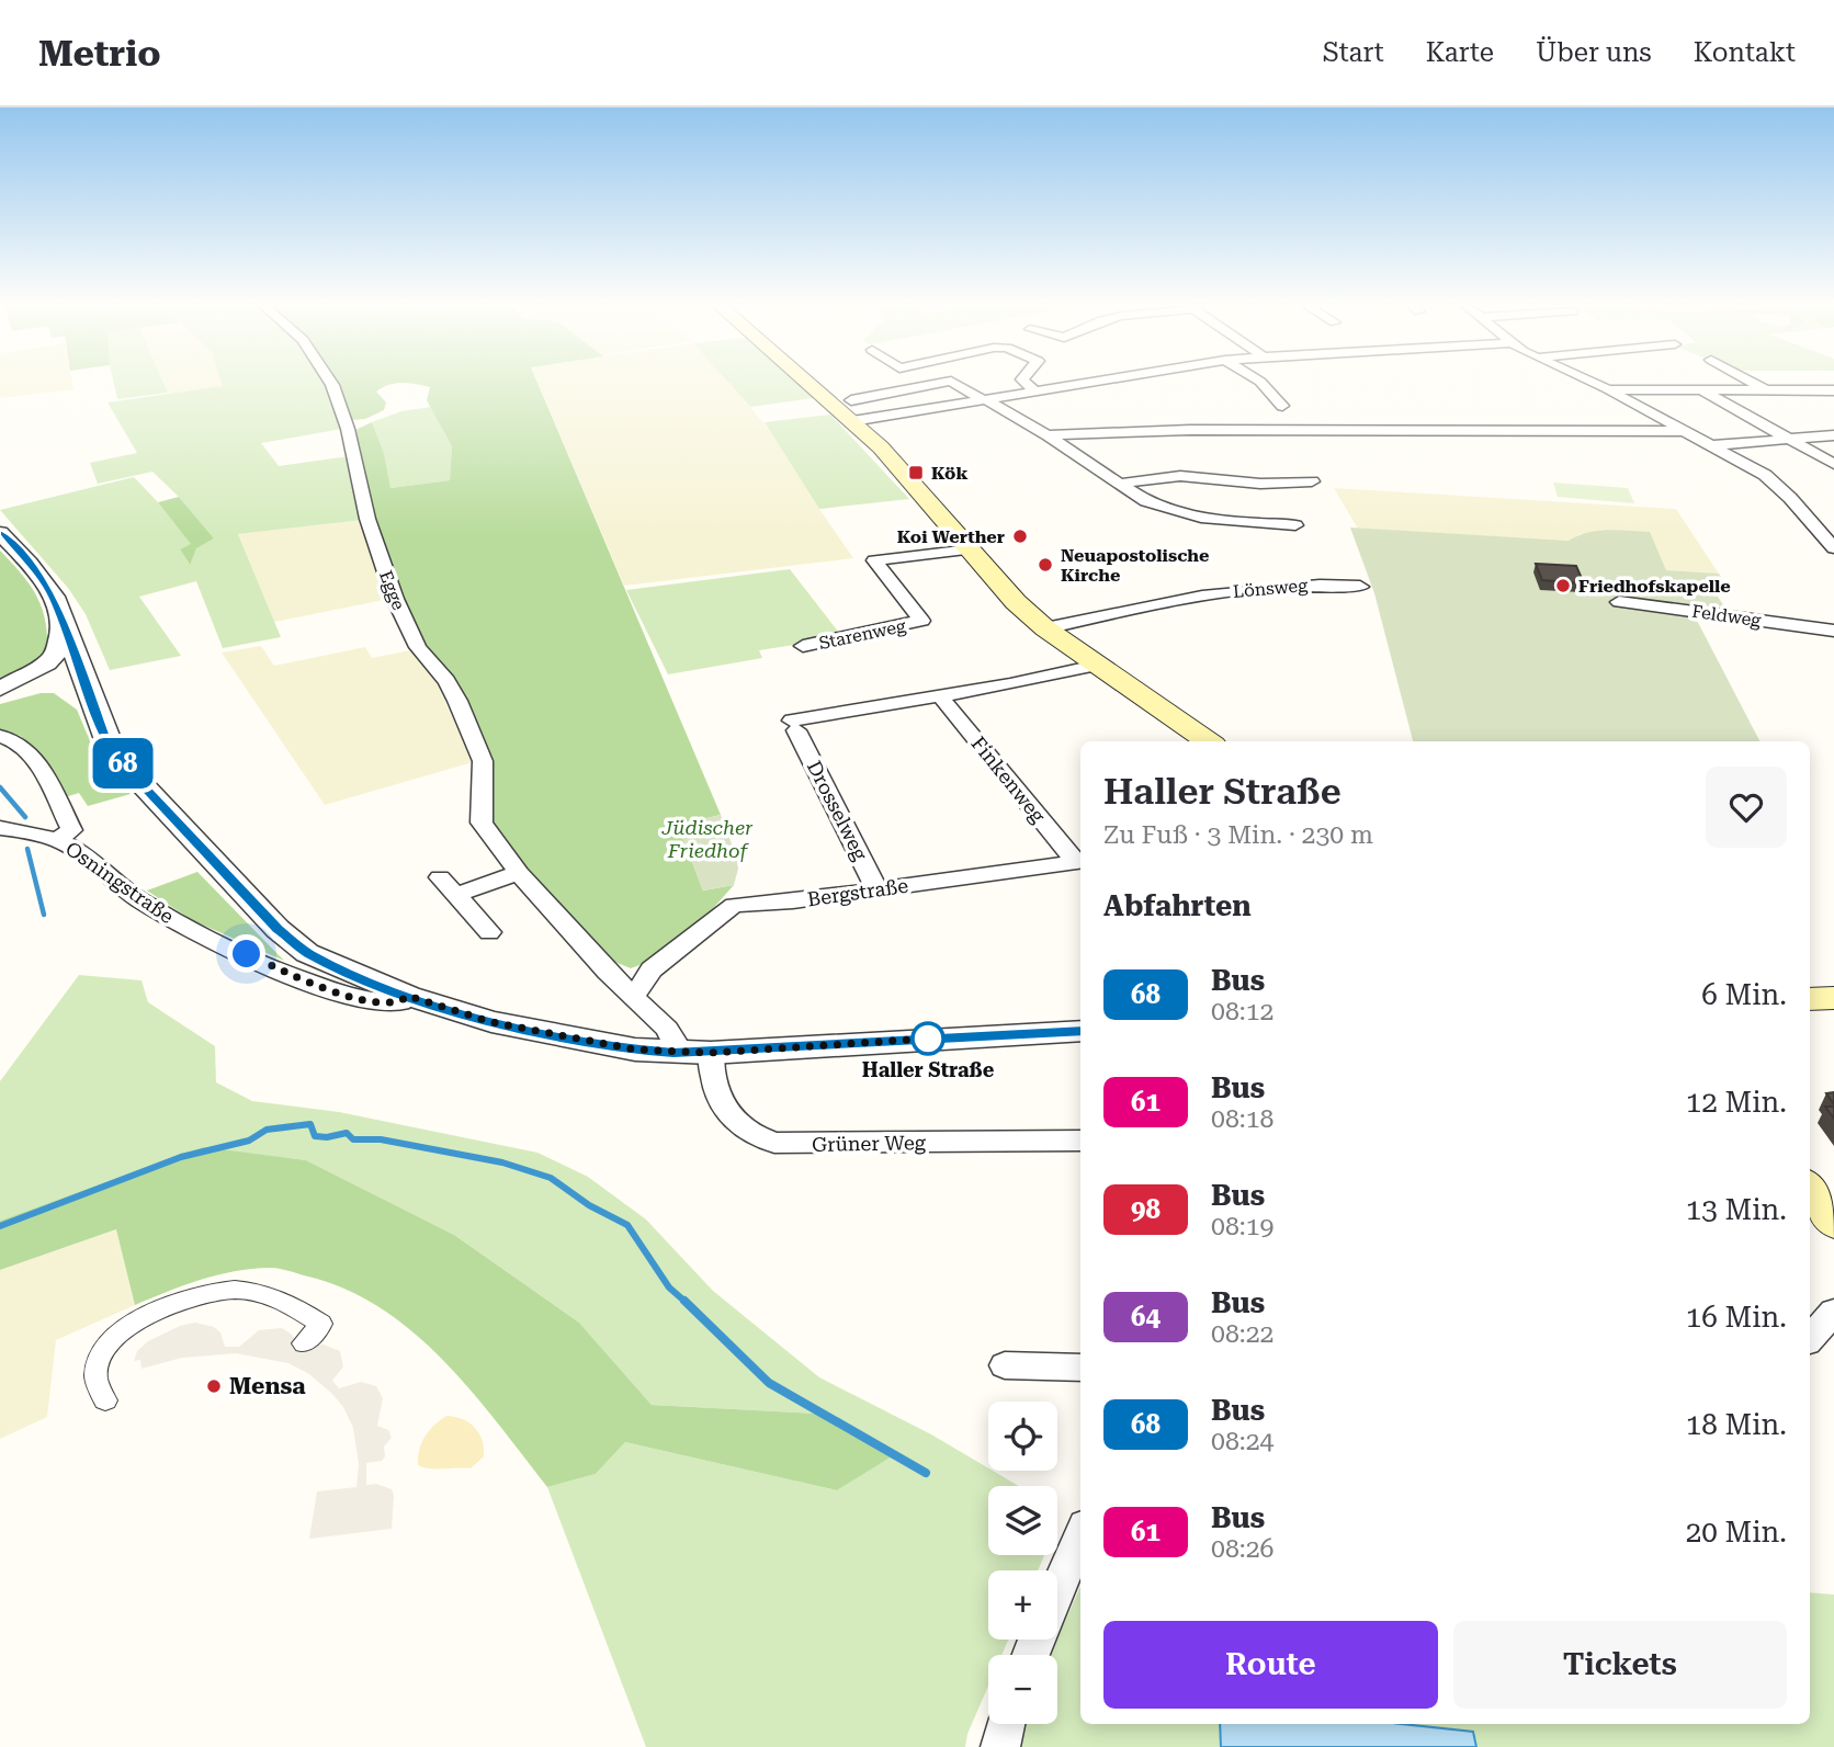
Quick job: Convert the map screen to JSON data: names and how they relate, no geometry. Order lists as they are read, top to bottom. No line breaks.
{"streets":{"street":["Lönsweg","Egge","Feldweg","Starenweg","Finkenweg","Drosselweg","Osningstraße","Bergstraße","Grüner Weg"]},"crossings":[["Egge","Bergstraße"],["Finkenweg","Drosselweg"],["Finkenweg","Bergstraße"],["Drosselweg","Bergstraße"]],"parks":["Jüdischer Friedhof"],"places":{"transit":["Kök"],"other":["Koi Werther","Neuapostolische Kirche","Friedhofskapelle","Haller Straße","Mensa"]},"lines":["bus line 68"],"page":{"header":"Metrio","nav":["Start","Karte","Über uns","Kontakt"],"on_map":"68","heading":[["Haller Straße","Zu Fuß · 3 Min. · 230 m"],"Abfahrten"],"list":[{"mark":"68","name":"Bus","note":"08:12","value":"6 Min."},{"mark":"61","name":"Bus","note":"08:18","value":"12 Min."},{"mark":"98","name":"Bus","note":"08:19","value":"13 Min."},{"mark":"64","name":"Bus","note":"08:22","value":"16 Min."},{"mark":"68","name":"Bus","note":"08:24","value":"18 Min."},{"mark":"61","name":"Bus","note":"08:26","value":"20 Min."}],"map_buttons":["+","−"],"buttons":["Route","Tickets"]}}
